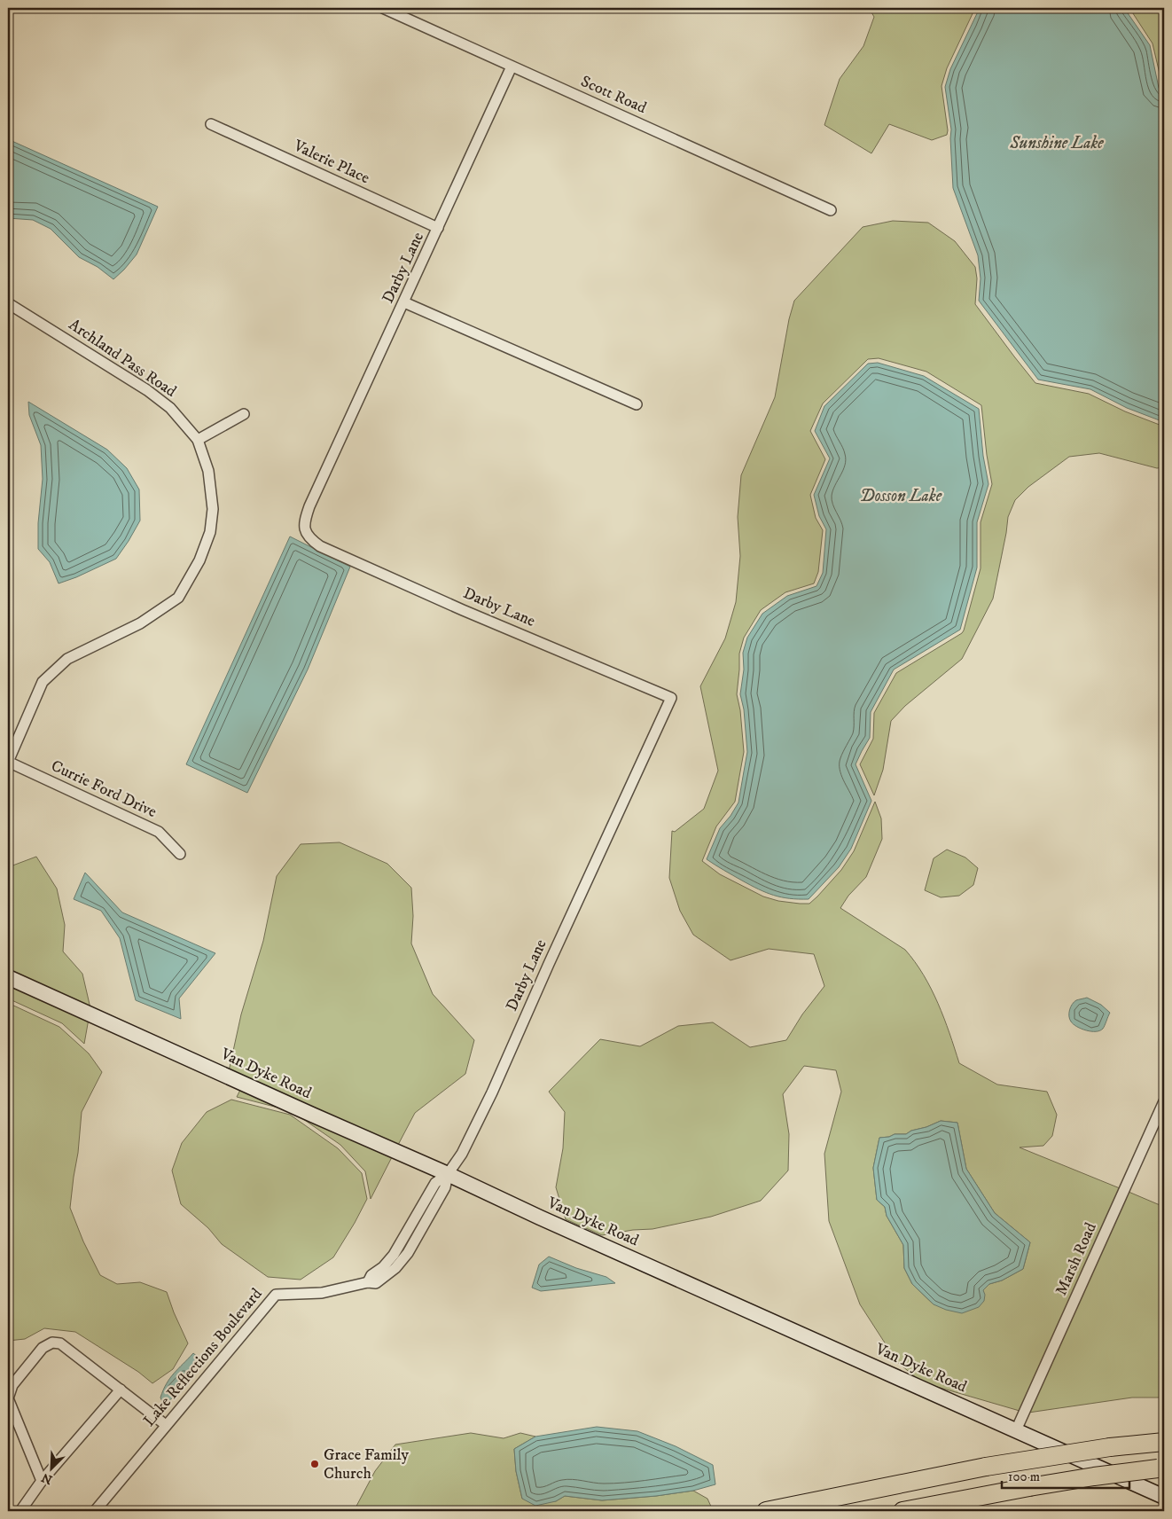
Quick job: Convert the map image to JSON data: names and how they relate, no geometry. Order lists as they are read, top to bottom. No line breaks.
{"streets":{"main road":["Van Dyke Road"],"street":["Scott Road","Valerie Place","Darby Lane","Archland Pass Road","Currie Ford Drive","Marsh Road","Lake Reflections Boulevard"]},"crossings":[["Scott Road","Darby Lane"],["Valerie Place","Darby Lane"],["Darby Lane","Van Dyke Road"],["Darby Lane","Lake Reflections Boulevard"],["Archland Pass Road","Currie Ford Drive"],["Van Dyke Road","Marsh Road"],["Van Dyke Road","Lake Reflections Boulevard"]],"water":["Sunshine Lake","Dosson Lake"],"places":["Grace Family Church"],"scale_bar":"100 m","north":"bottom left"}
